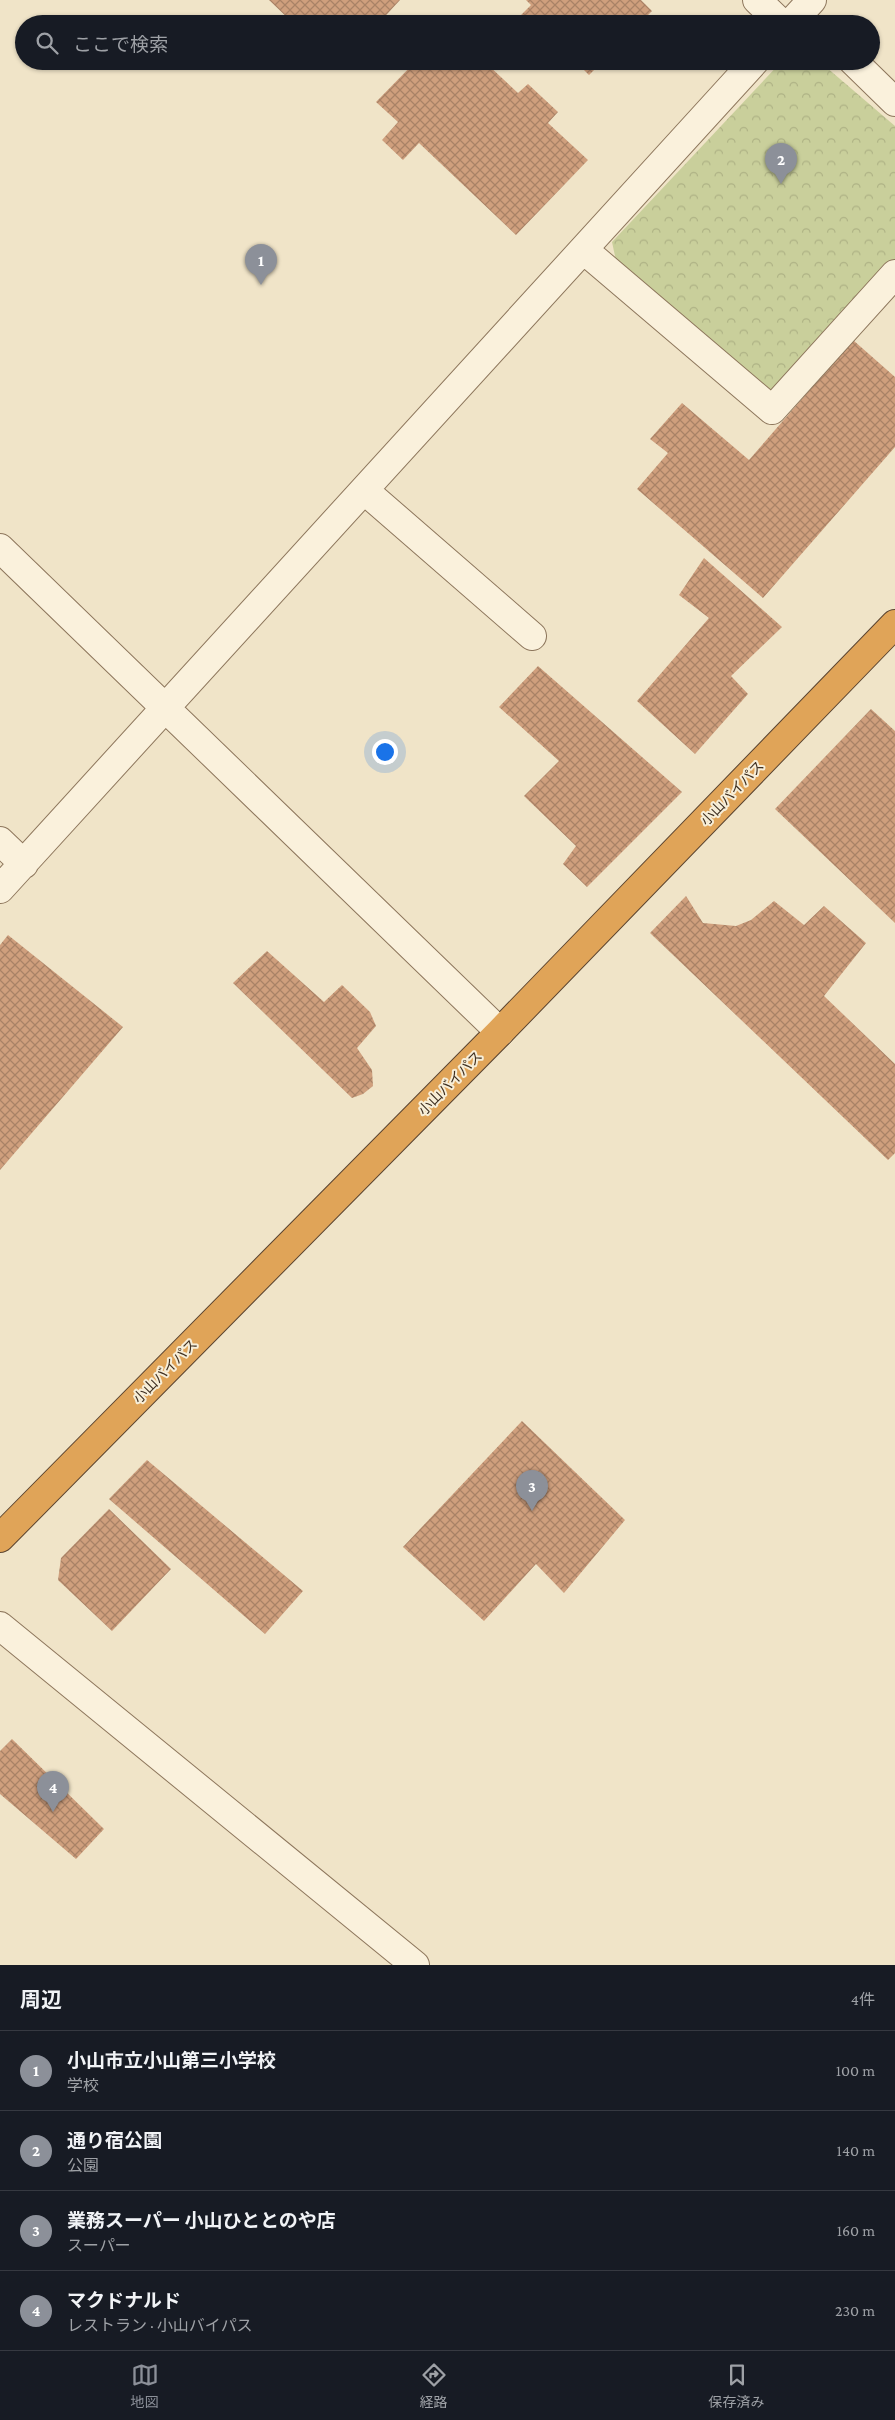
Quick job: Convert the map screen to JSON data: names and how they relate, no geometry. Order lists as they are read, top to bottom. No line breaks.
{"streets":{"highway":["小山バイパス"]},"page":{"search":"ここで検索","pins":["2","1","3","4"],"heading":["周辺","4件"],"list":[{"mark":"1","name":"小山市立小山第三小学校","note":"学校","value":"100 m"},{"mark":"2","name":"通り宿公園","note":"公園","value":"140 m"},{"mark":"3","name":"業務スーパー 小山ひととのや店","note":"スーパー","value":"160 m"},{"mark":"4","name":"マクドナルド","note":"レストラン · 小山バイパス","value":"230 m"}],"nav":["地図","経路","保存済み"]}}
